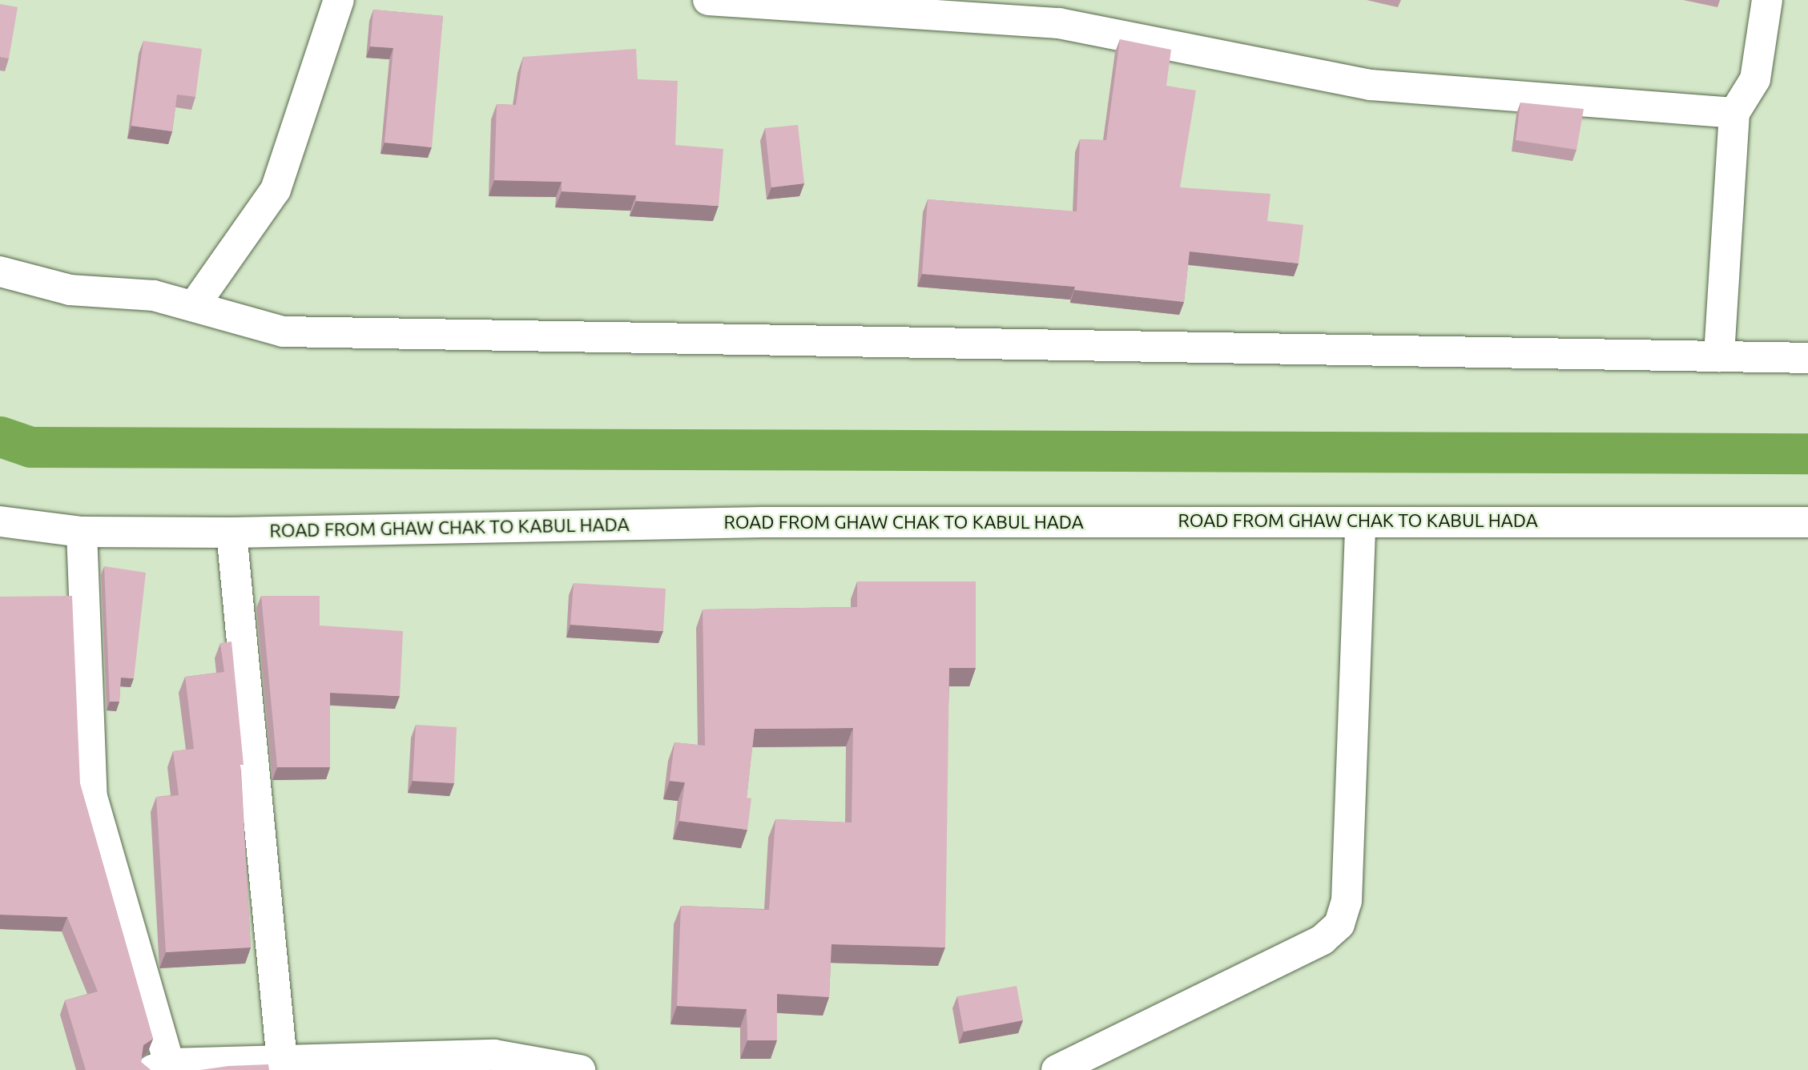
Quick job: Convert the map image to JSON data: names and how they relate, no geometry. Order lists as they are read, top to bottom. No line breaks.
{"streets":{"street":["ROAD FROM GHAW CHAK TO KABUL HADA"]}}
